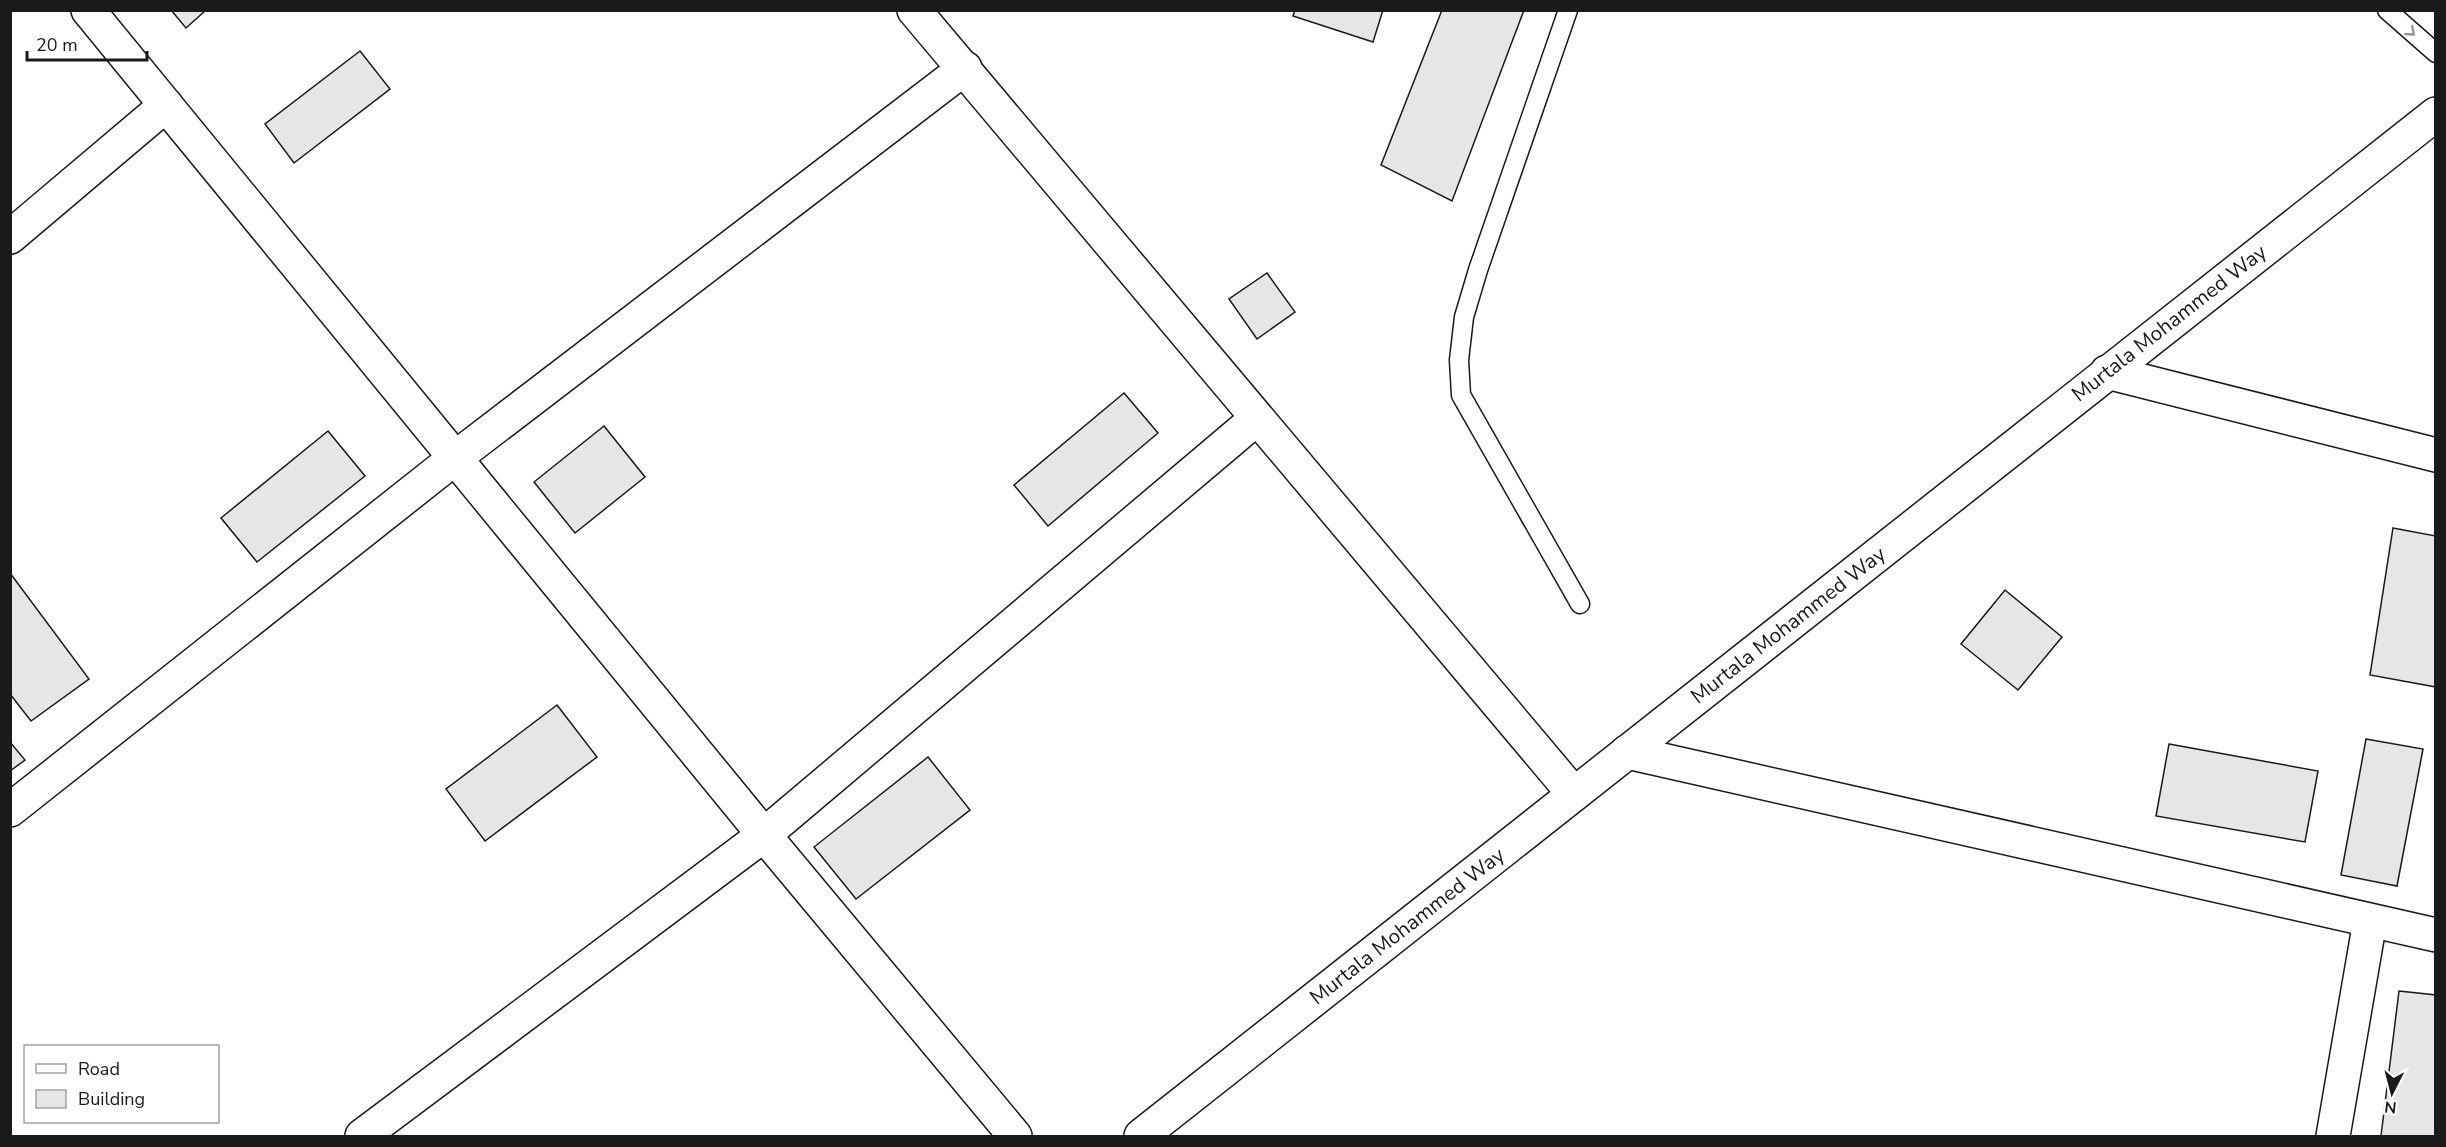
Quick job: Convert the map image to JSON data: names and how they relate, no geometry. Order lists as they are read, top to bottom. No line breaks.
{"streets":{"street":["Murtala Mohammed Way"]},"legend":["Road","Building"],"scale_bar":"20 m","north":"bottom"}
